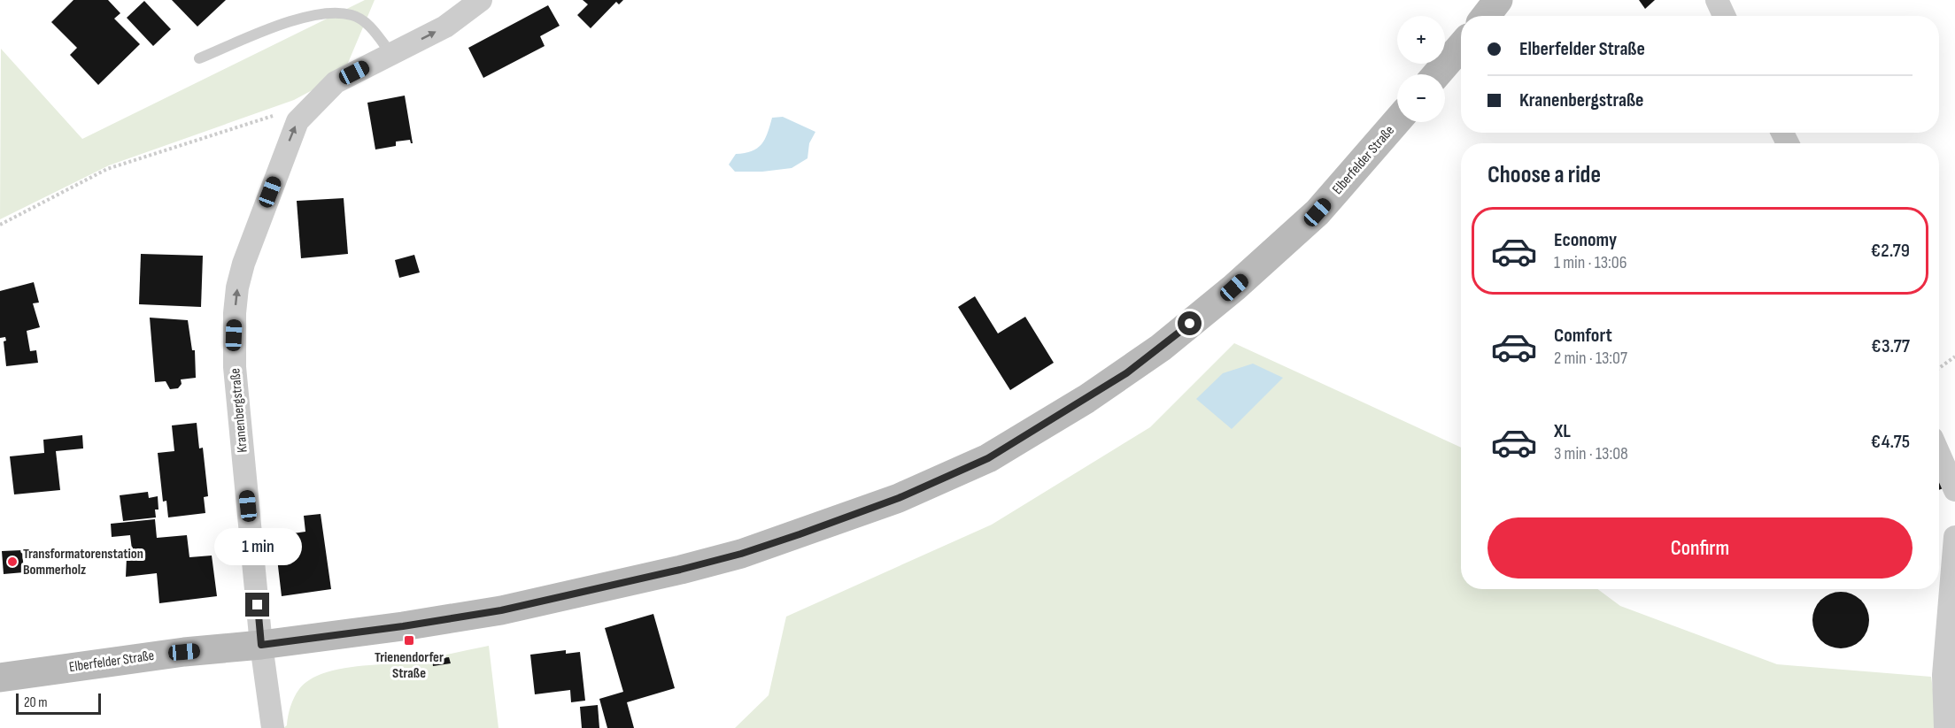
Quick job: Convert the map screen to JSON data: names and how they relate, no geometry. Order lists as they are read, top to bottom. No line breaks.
{"streets":{"main road":["Elberfelder Straße"],"street":["Kranenbergstraße"]},"crossings":[["Elberfelder Straße","Kranenbergstraße"]],"one_way":["Kranenbergstraße"],"places":{"other":["Transformatorenstation Bommerholz"],"transit":["Trienendorfer Straße"]},"scale_bar":"20 m","page":{"map_buttons":["+","−"],"banner":["Elberfelder Straße","Kranenbergstraße"],"heading":"Choose a ride","list":[{"name":"Economy","note":"1 min · 13:06","value":"€2.79"},{"name":"Comfort","note":"2 min · 13:07","value":"€3.77"},{"name":"XL","note":"3 min · 13:08","value":"€4.75"}],"buttons":"Confirm","bubble":"1 min","scale":"20 m"}}
